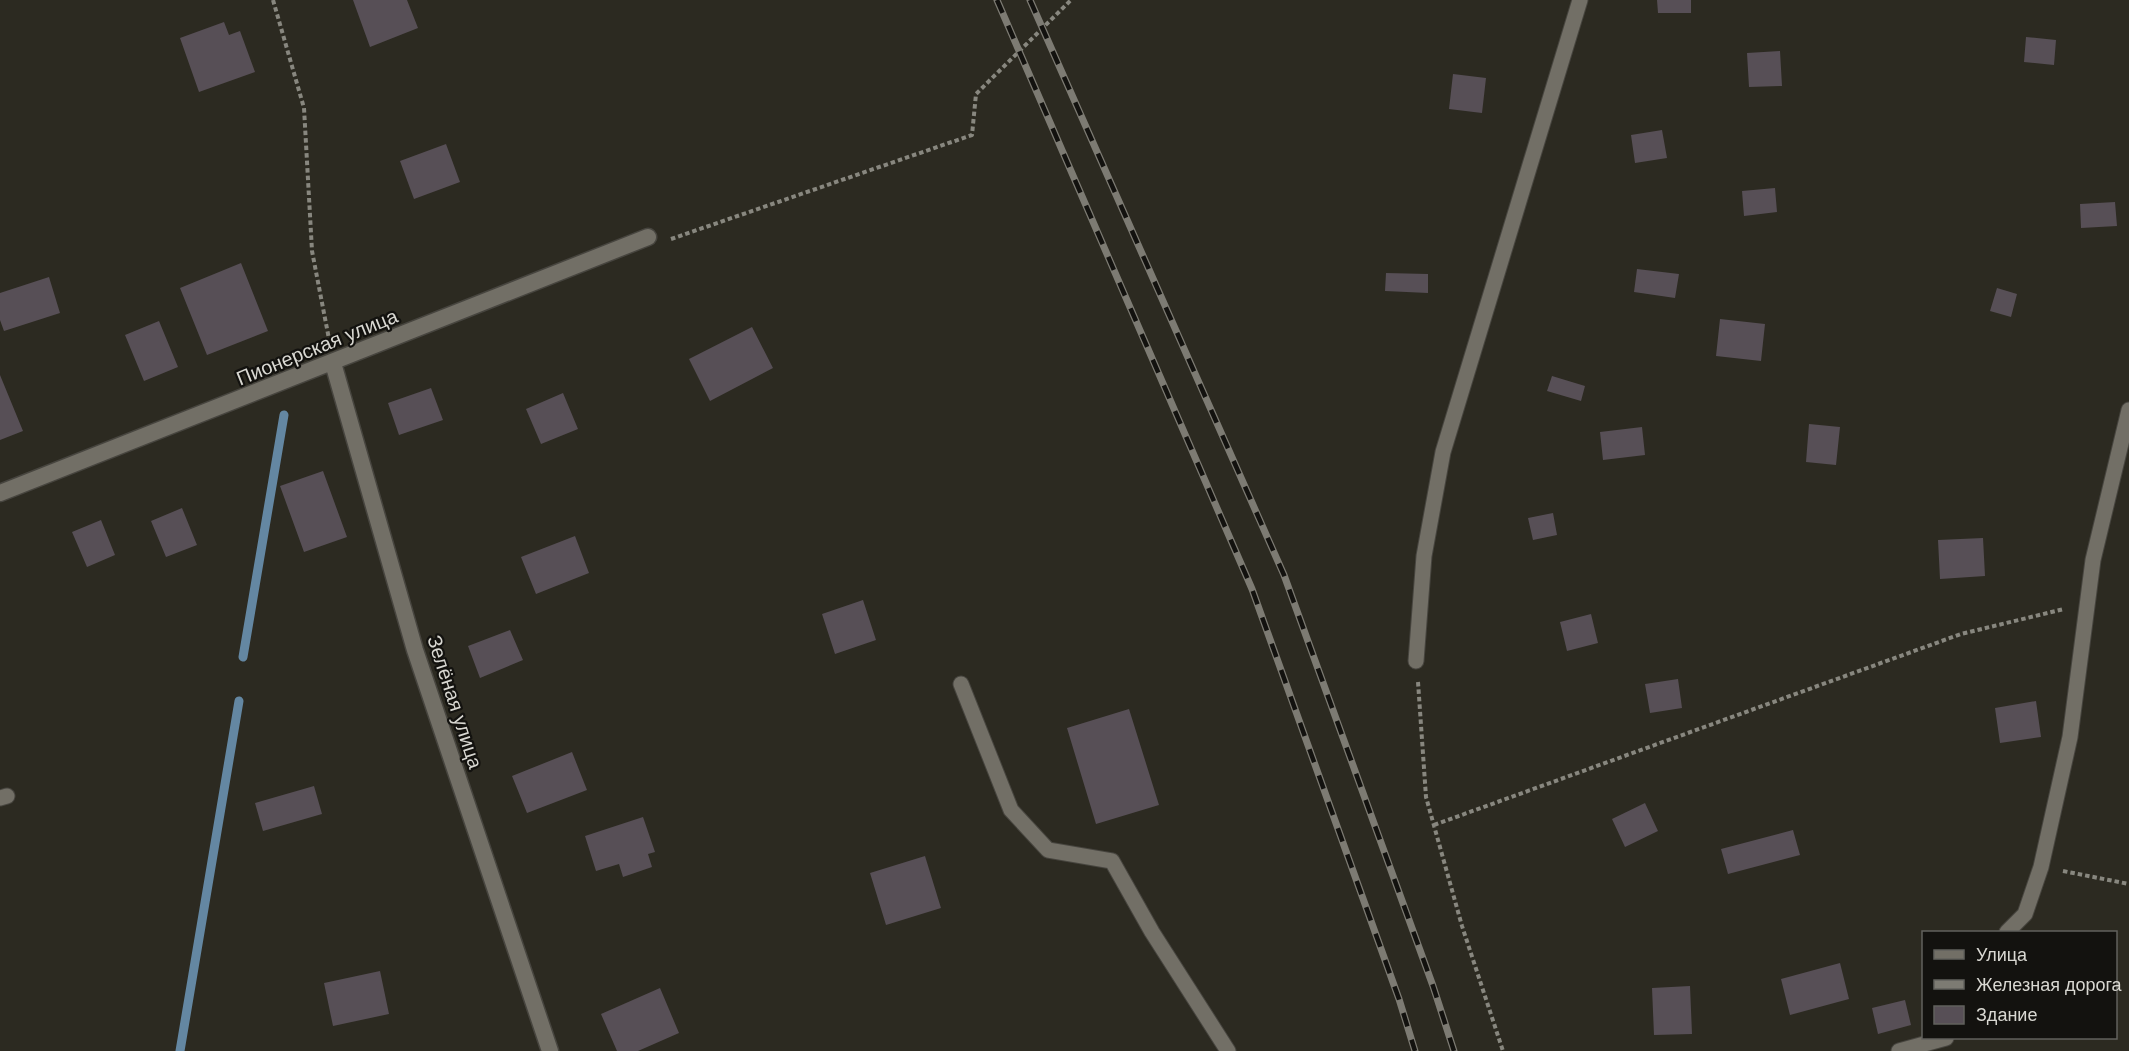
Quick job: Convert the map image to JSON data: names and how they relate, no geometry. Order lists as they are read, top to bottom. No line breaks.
{"streets":{"street":["Пионерская улица","Зелёная улица"]},"crossings":[["Пионерская улица","Зелёная улица"]],"legend":["Улица","Железная дорога","Здание"]}
